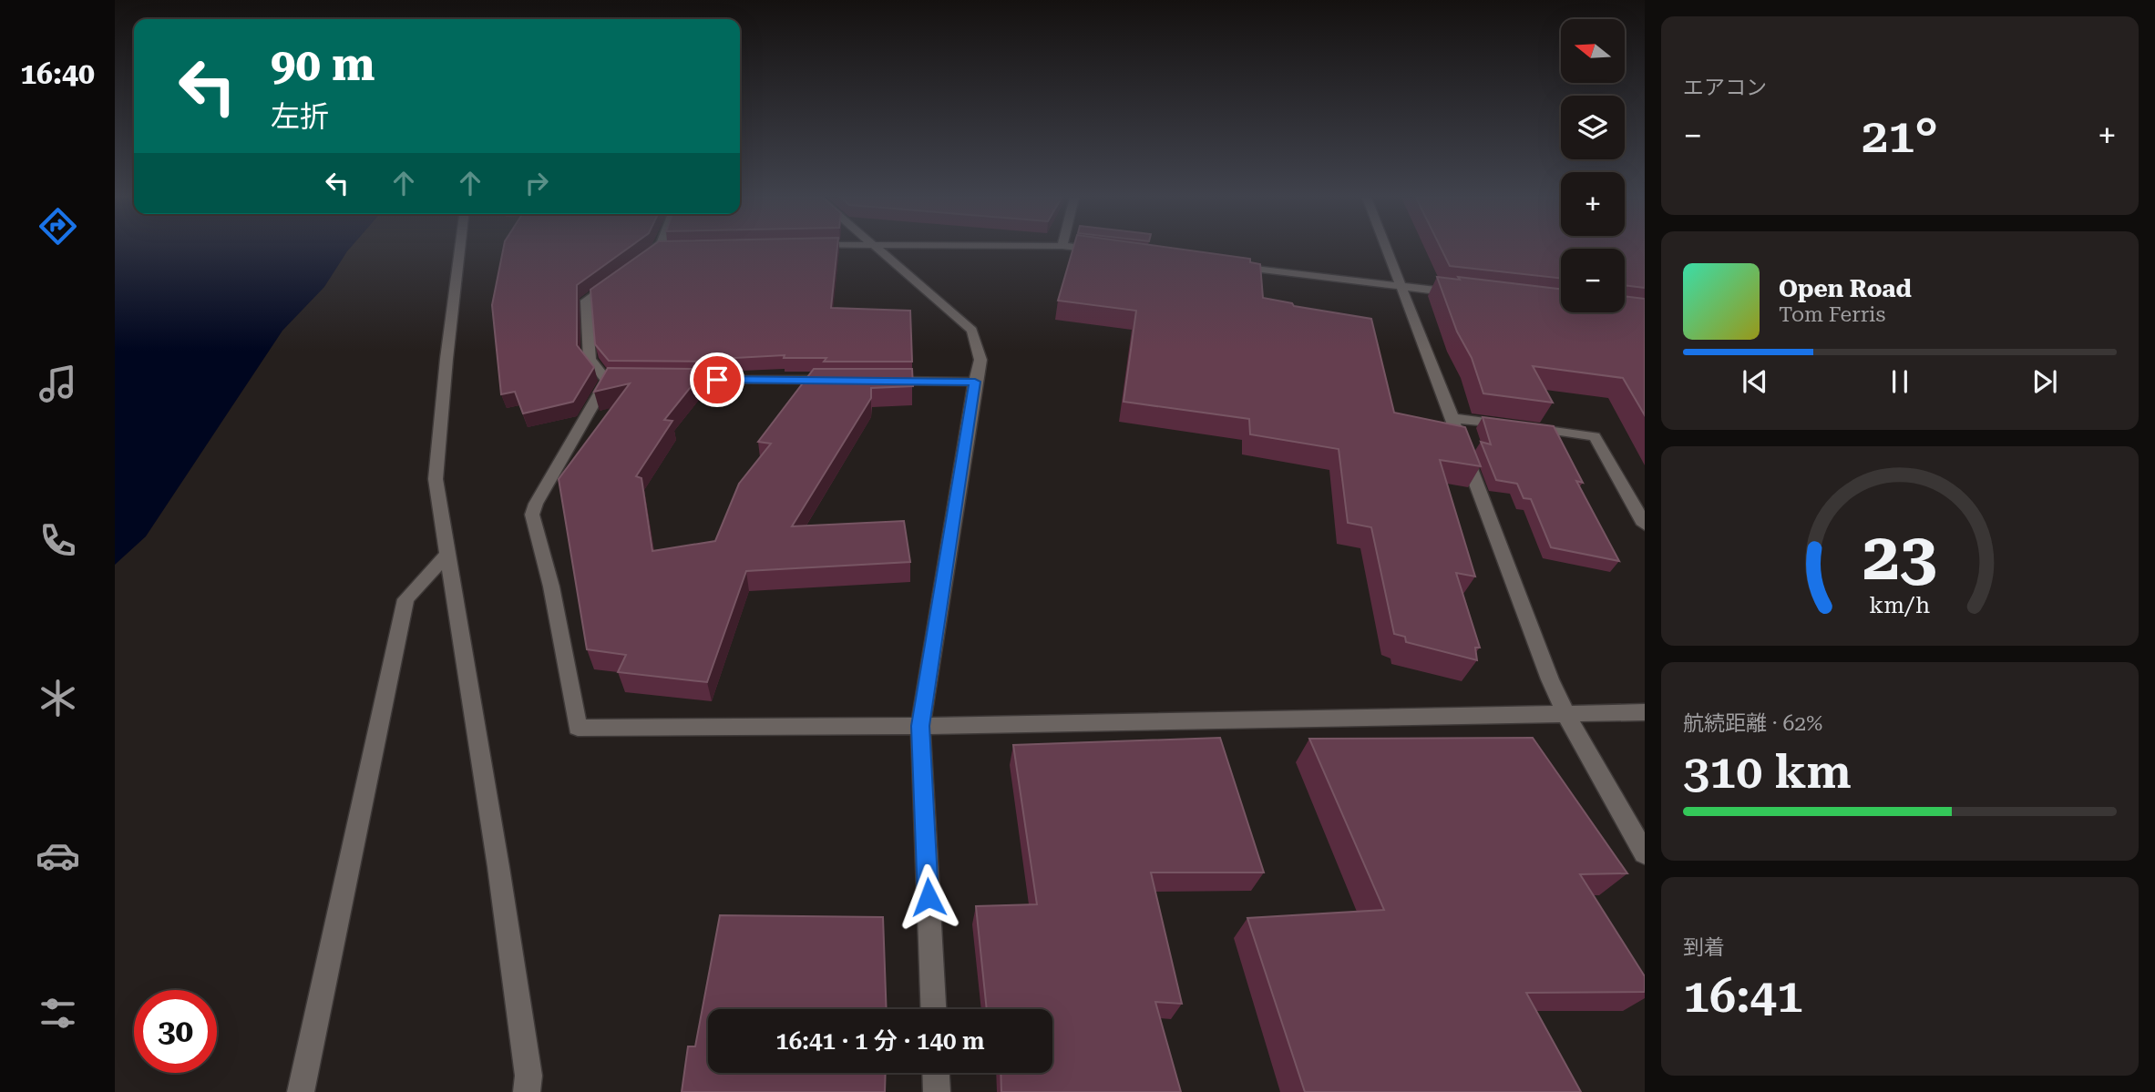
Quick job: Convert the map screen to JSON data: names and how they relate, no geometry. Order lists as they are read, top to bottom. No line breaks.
{"north":"left","page":{"tabs":"16:40","tile":["エアコン",["航続距離 · 62%","310 km"],["到着","16:41"]],"map_buttons":["+","−"],"turn":["90 m","左折"],"heat":["−","21°","+"],"song":["Open Road","Tom Ferris"],"limit":"30","trip":"16:41 · 1 分 · 140 m","gauge":["23","km/h"]}}
